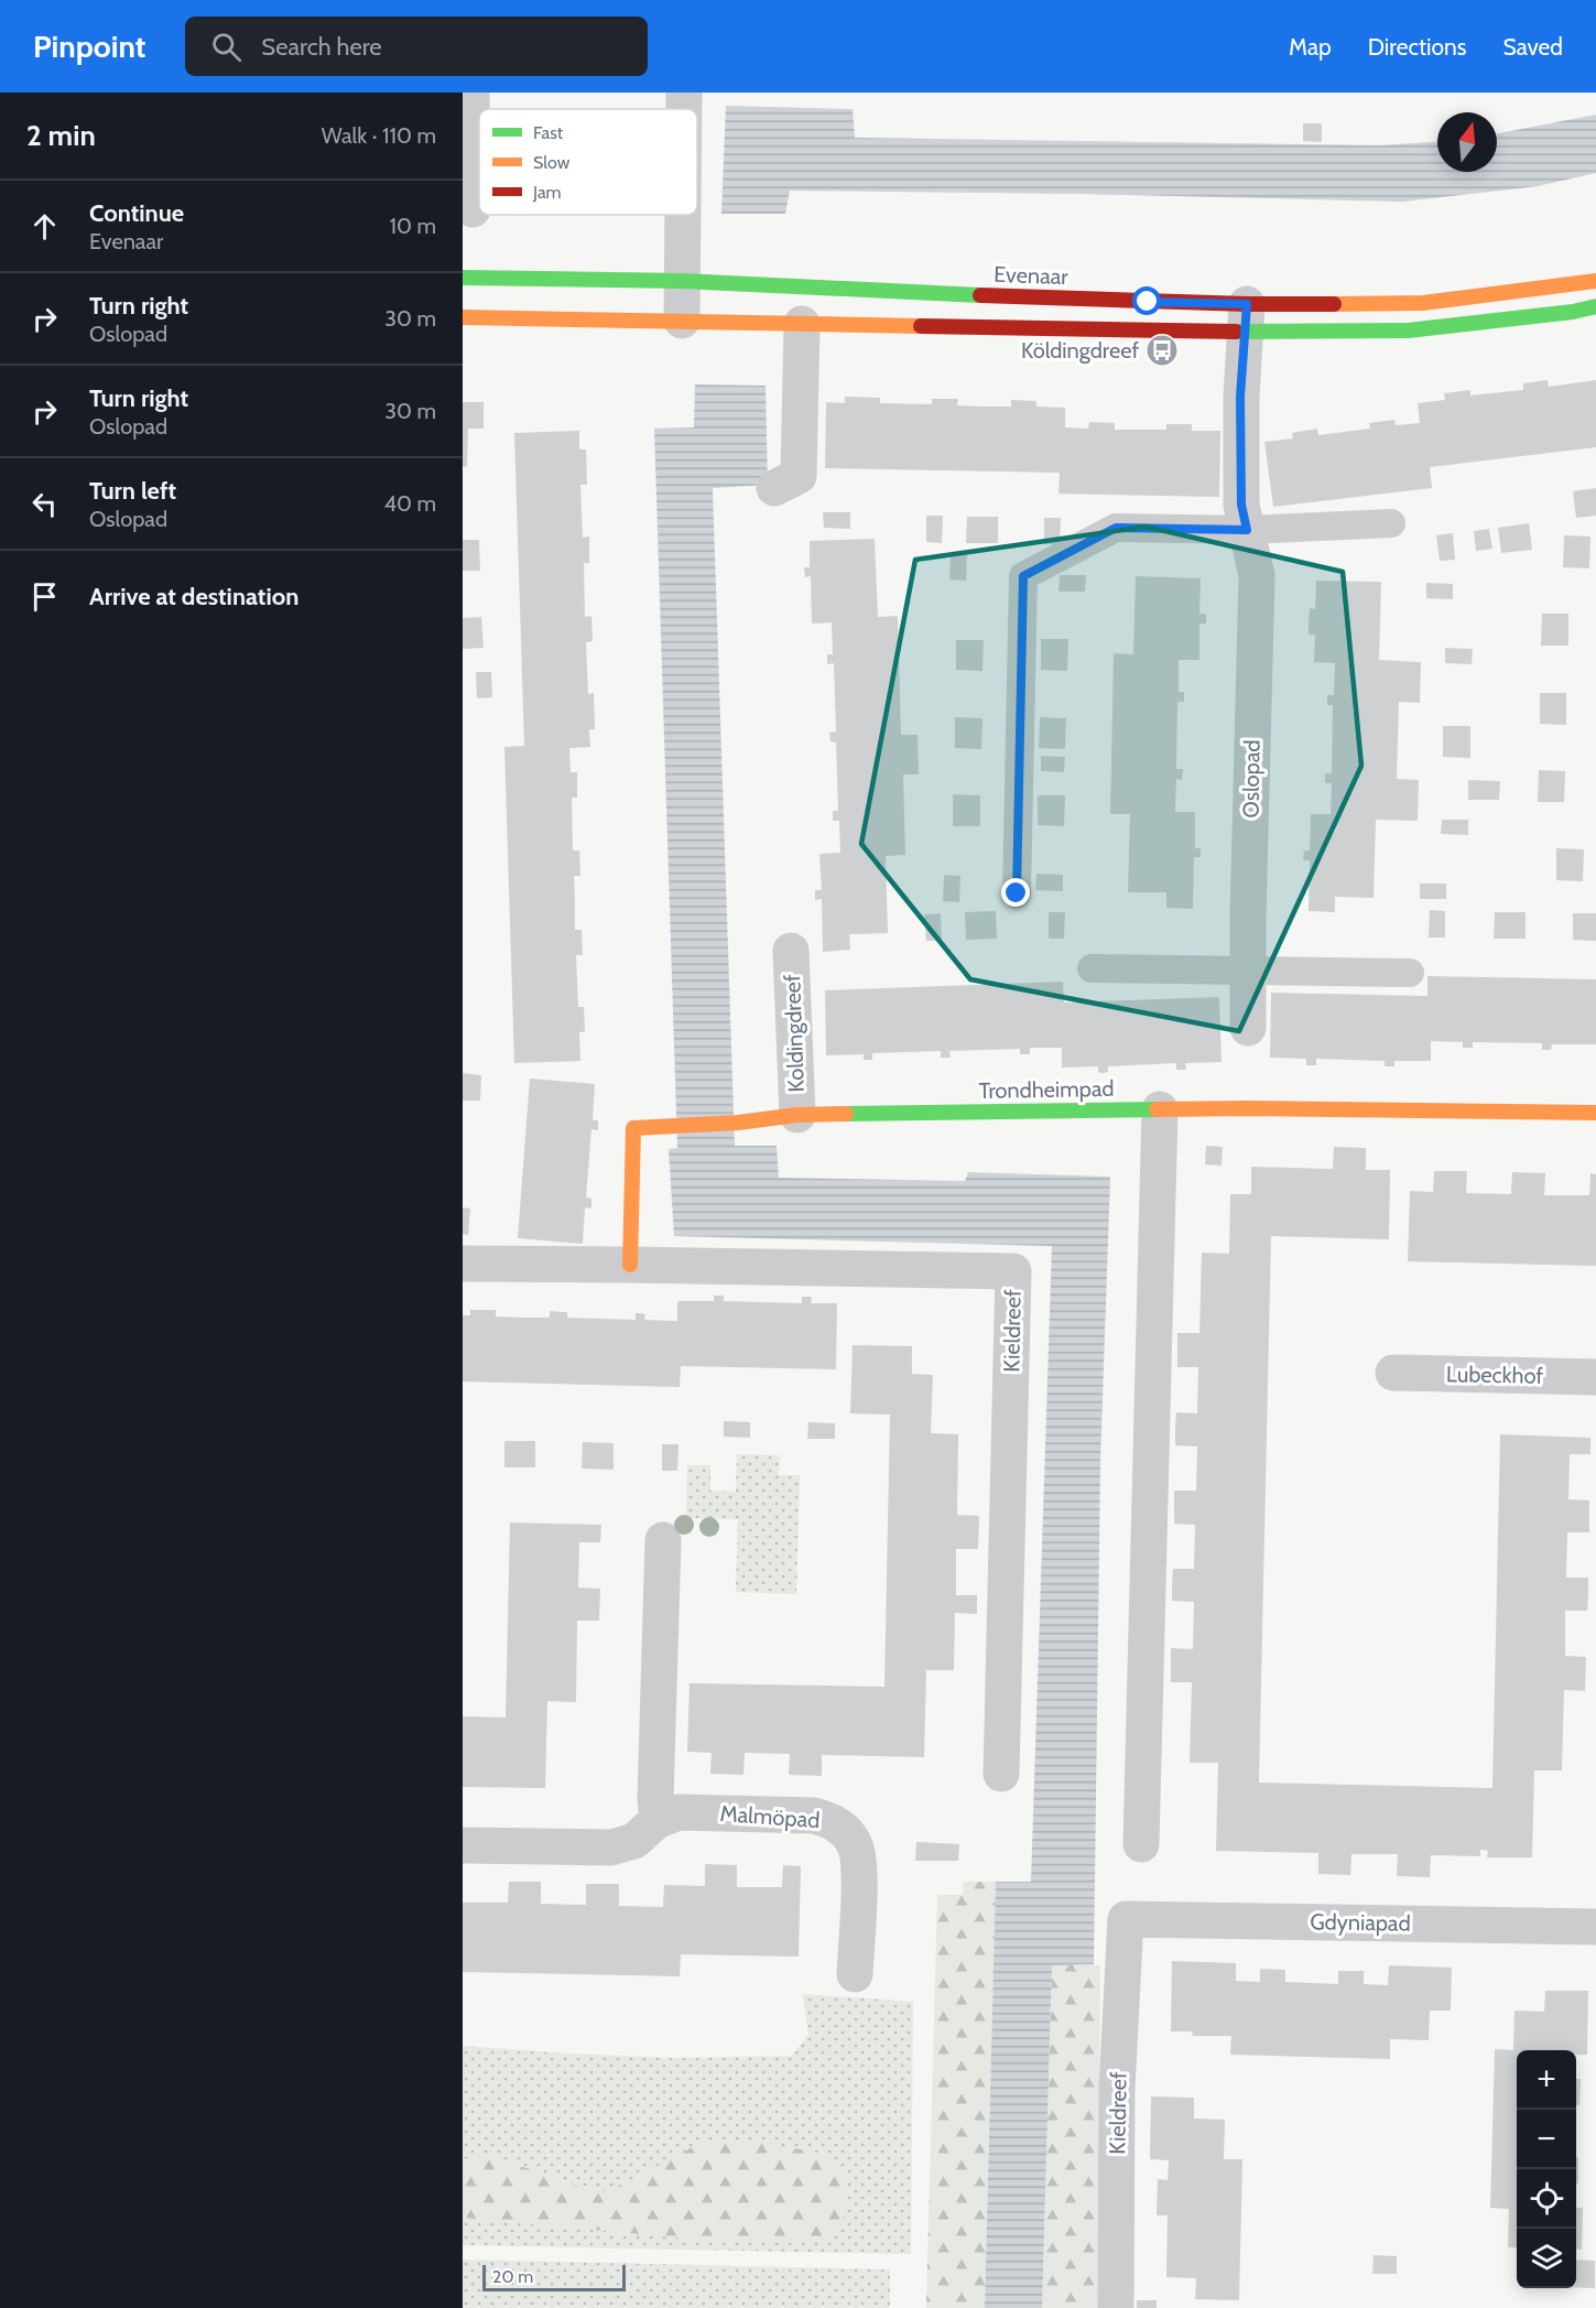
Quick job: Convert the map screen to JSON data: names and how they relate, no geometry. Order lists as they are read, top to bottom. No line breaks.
{"streets":{"street":["Evenaar","Oslopad","Koldingdreef","Trondheimpad","Kieldreef","Lubeckhof","Malmöpad","Gdyniapad"]},"crossings":[["Evenaar","Oslopad"],["Koldingdreef","Trondheimpad"],["Trondheimpad","Kieldreef"],["Kieldreef","Gdyniapad"]],"places":{"bus stop":["Köldingdreef"]},"legend":["Fast","Slow","Jam"],"scale_bar":"20 m","north":"top","page":{"header":"Pinpoint","search":"Search here","nav":["Map","Directions","Saved"],"heading":["2 min","Walk · 110 m"],"list":[["Continue","Evenaar","10 m"],["Turn right","Oslopad","30 m"],["Turn right","Oslopad","30 m"],["Turn left","Oslopad","40 m"],"Arrive at destination"],"map_buttons":["+","−"],"scale":"20 m"}}
